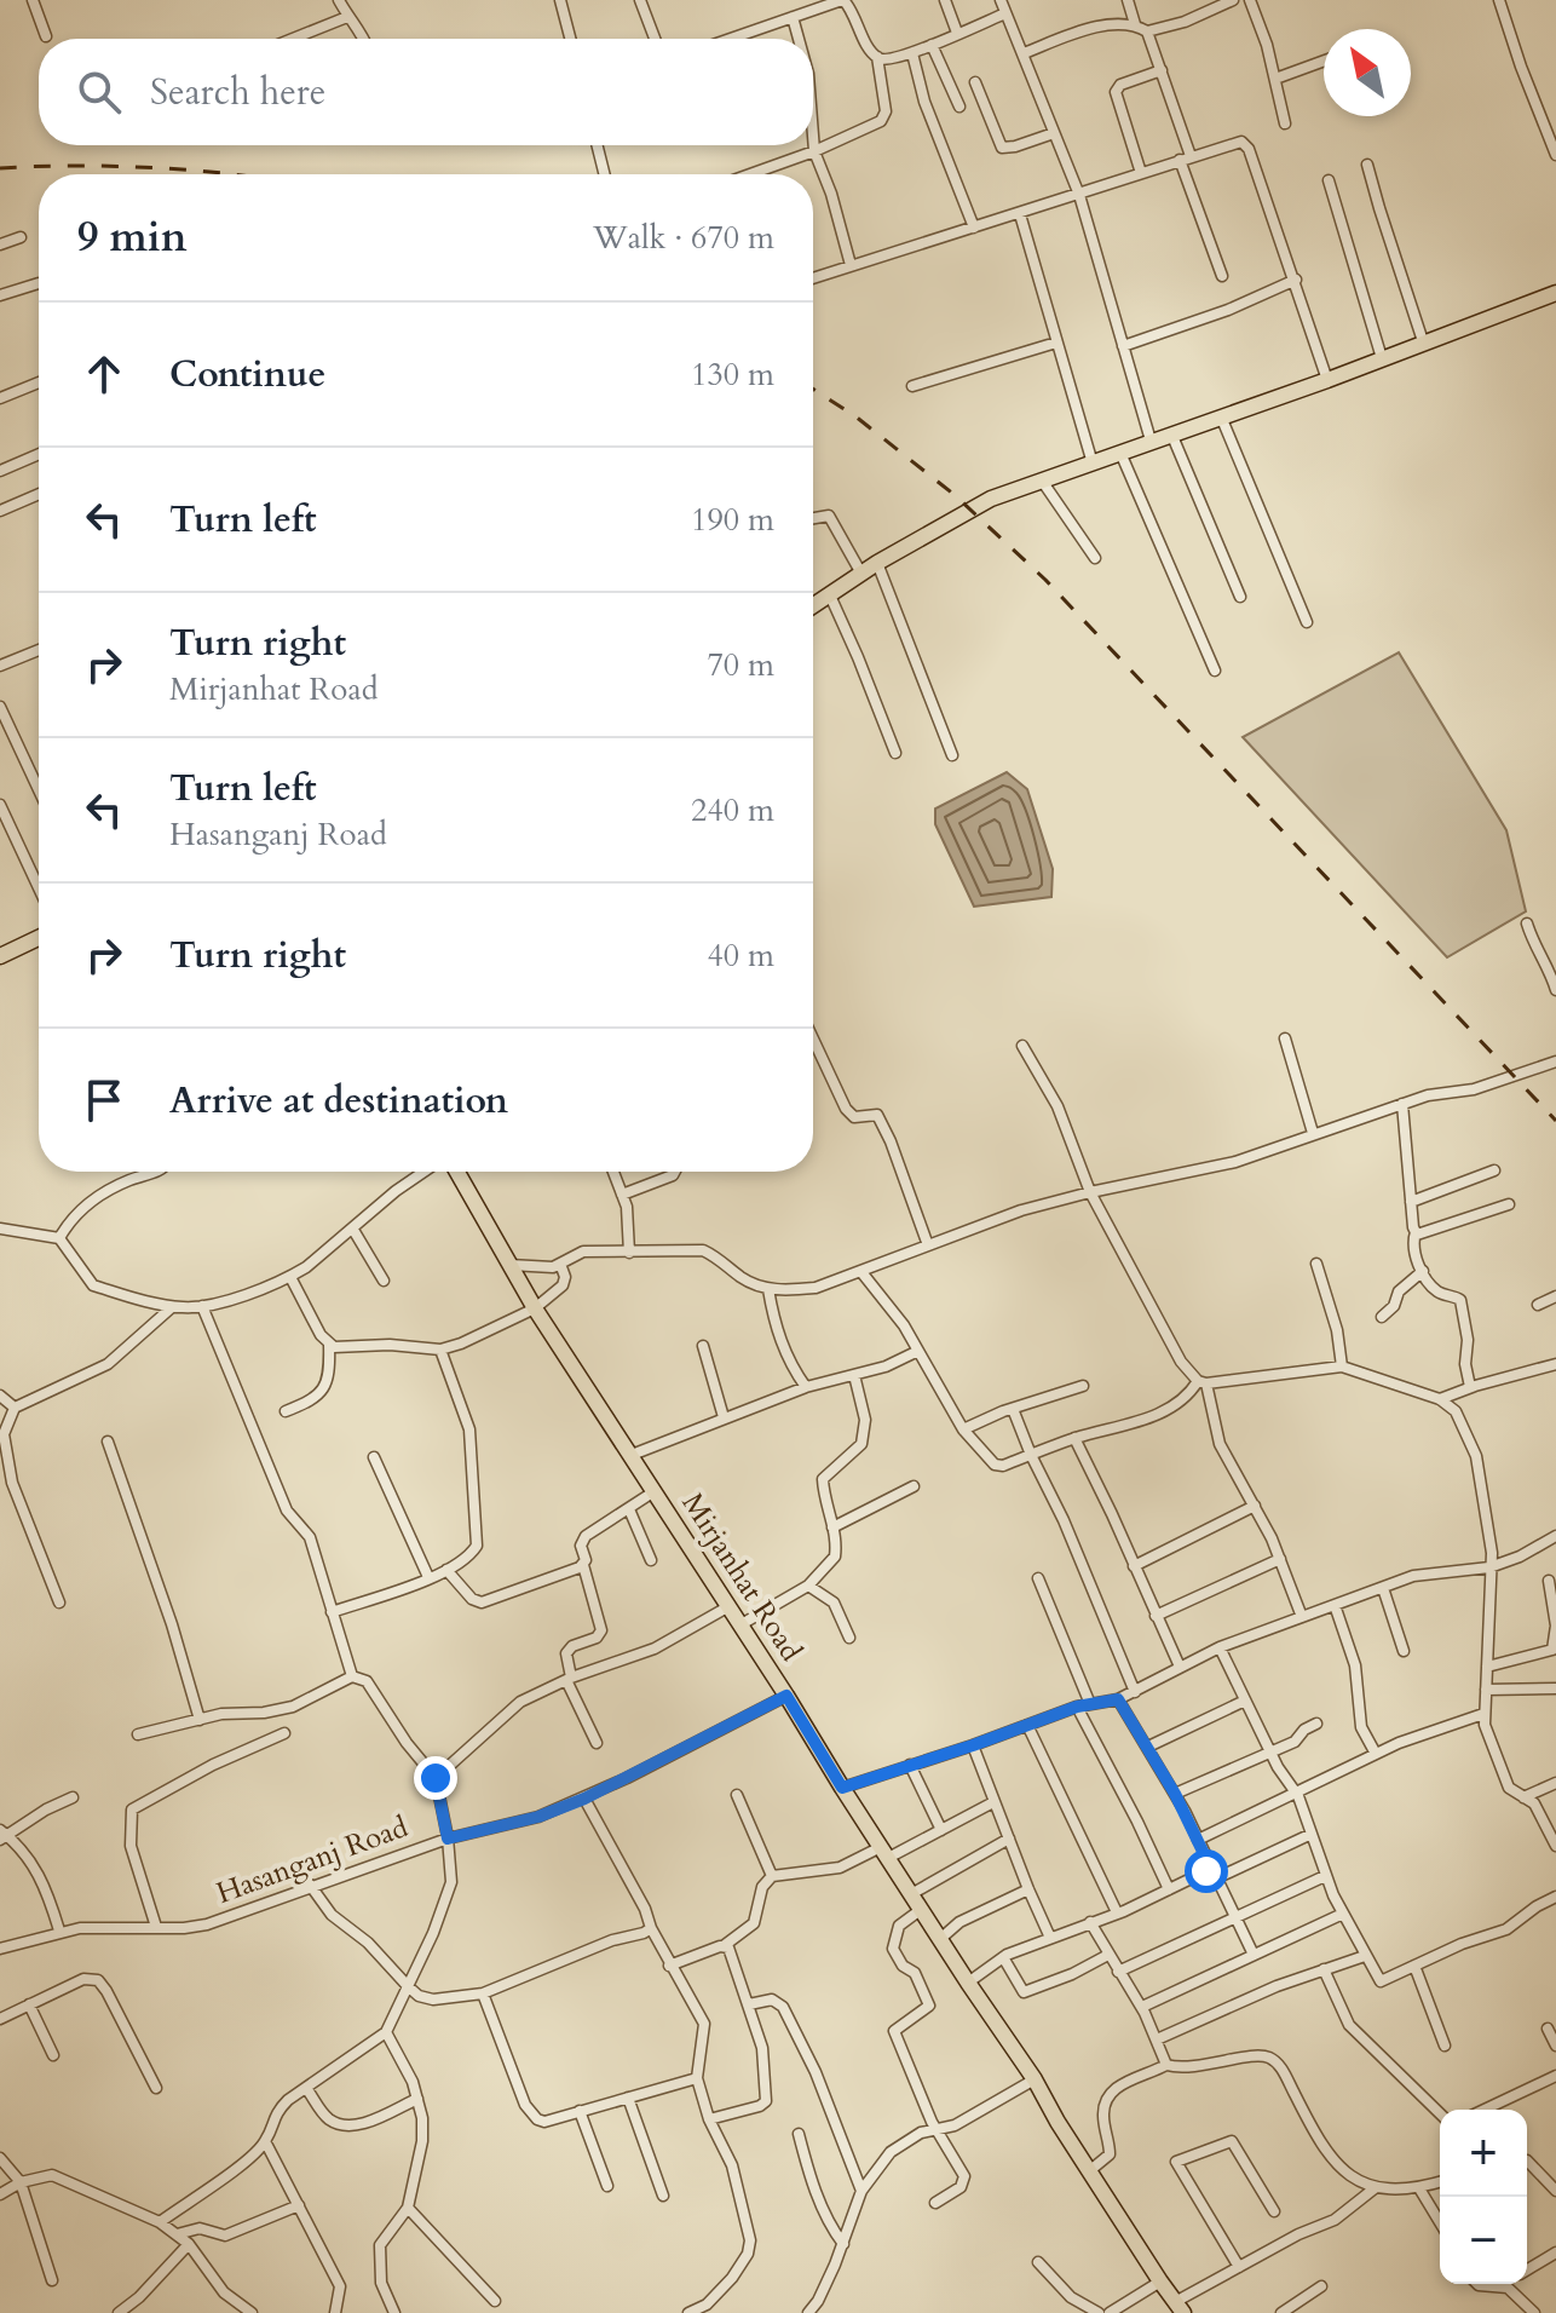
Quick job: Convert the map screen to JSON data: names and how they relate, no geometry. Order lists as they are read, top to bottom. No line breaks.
{"streets":{"main road":["Mirjanhat Road"],"street":["Hasanganj Road"]},"crossings":[["Mirjanhat Road","Hasanganj Road"]],"north":"top left","page":{"search":"Search here","heading":["9 min","Walk · 670 m"],"list":[["Continue","130 m"],["Turn left","190 m"],["Turn right","Mirjanhat Road","70 m"],["Turn left","Hasanganj Road","240 m"],["Turn right","40 m"],"Arrive at destination"],"map_buttons":["+","−"]}}
